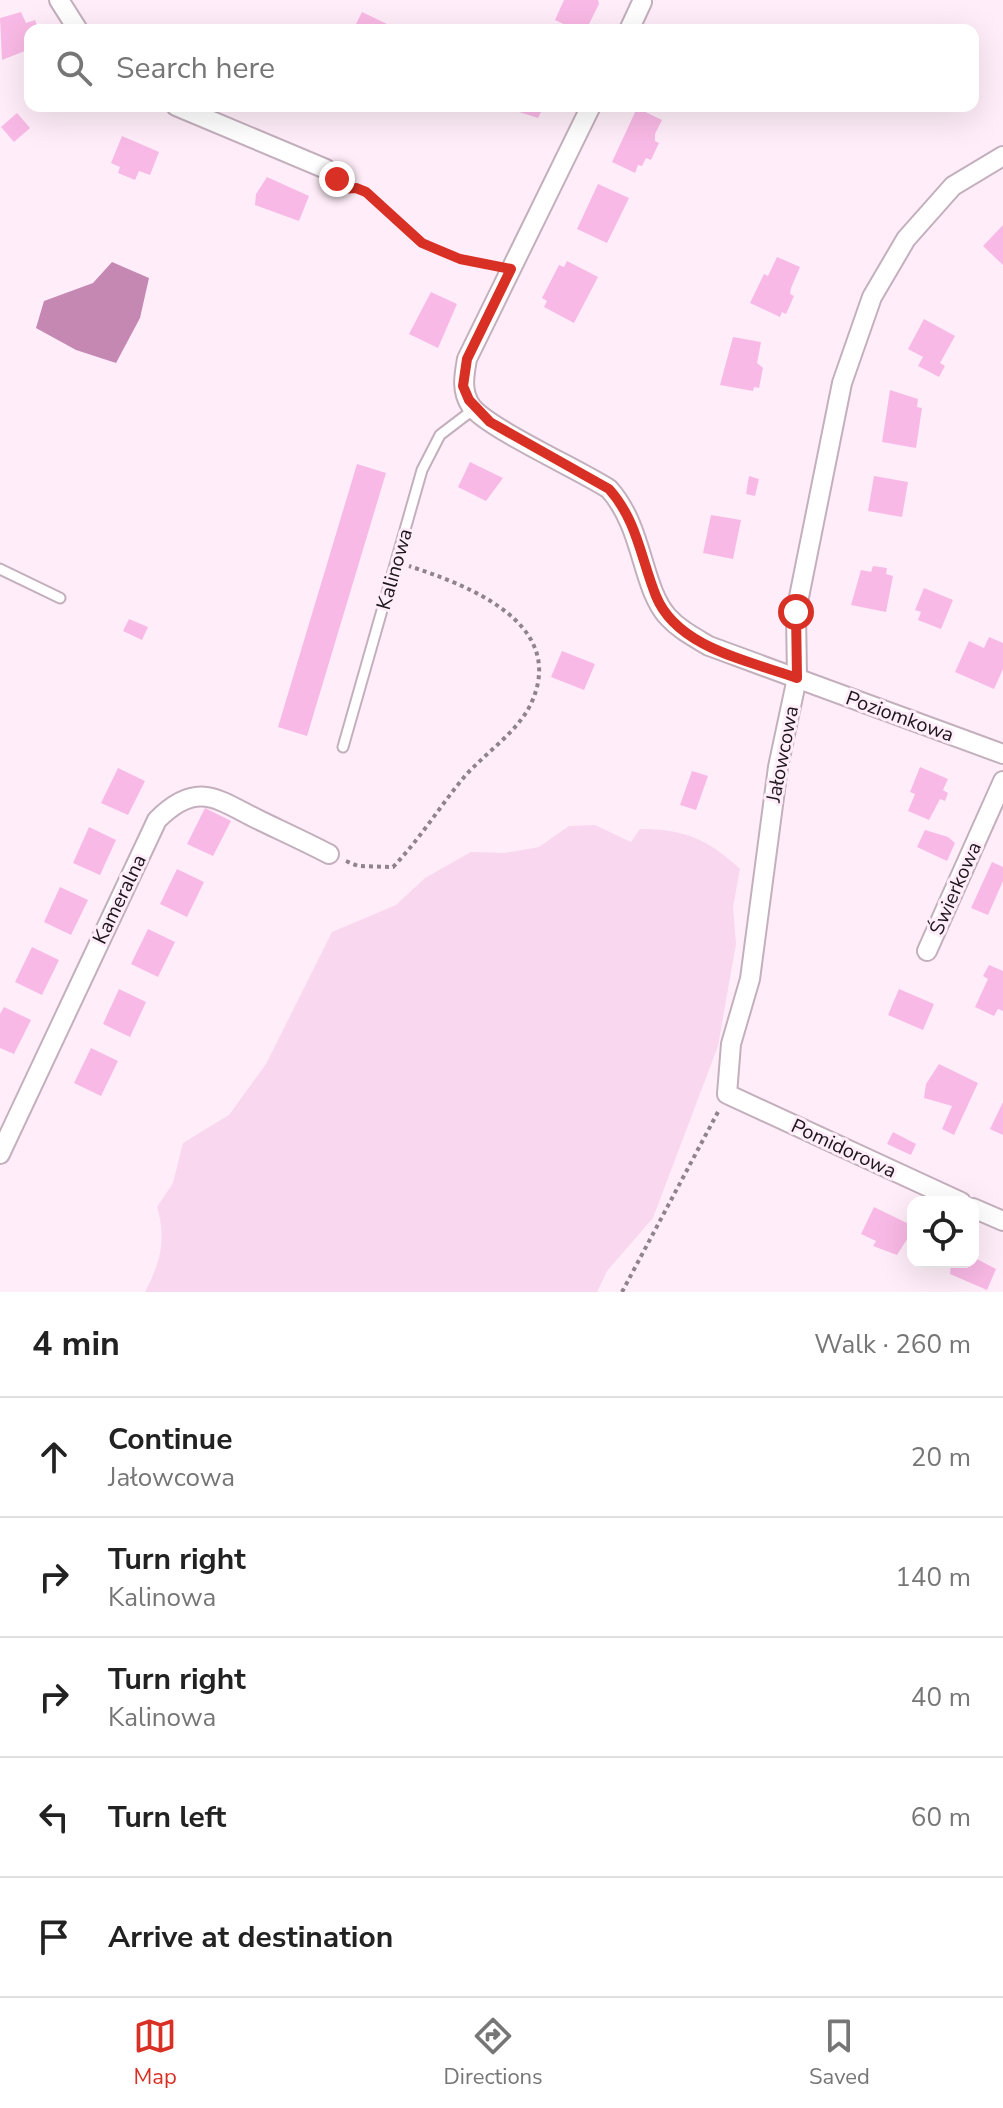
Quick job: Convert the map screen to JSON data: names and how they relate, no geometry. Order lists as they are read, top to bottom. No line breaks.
{"streets":{"street":["Poziomkowa","Jałowcowa","Świerkowa","Kameralna","Pomidorowa"],"lane":["Kalinowa"]},"crossings":[["Poziomkowa","Jałowcowa"],["Jałowcowa","Pomidorowa"]],"page":{"search":"Search here","heading":["4 min","Walk · 260 m"],"list":[["Continue","Jałowcowa","20 m"],["Turn right","Kalinowa","140 m"],["Turn right","Kalinowa","40 m"],["Turn left","60 m"],"Arrive at destination"],"nav":["Map","Directions","Saved"]}}
